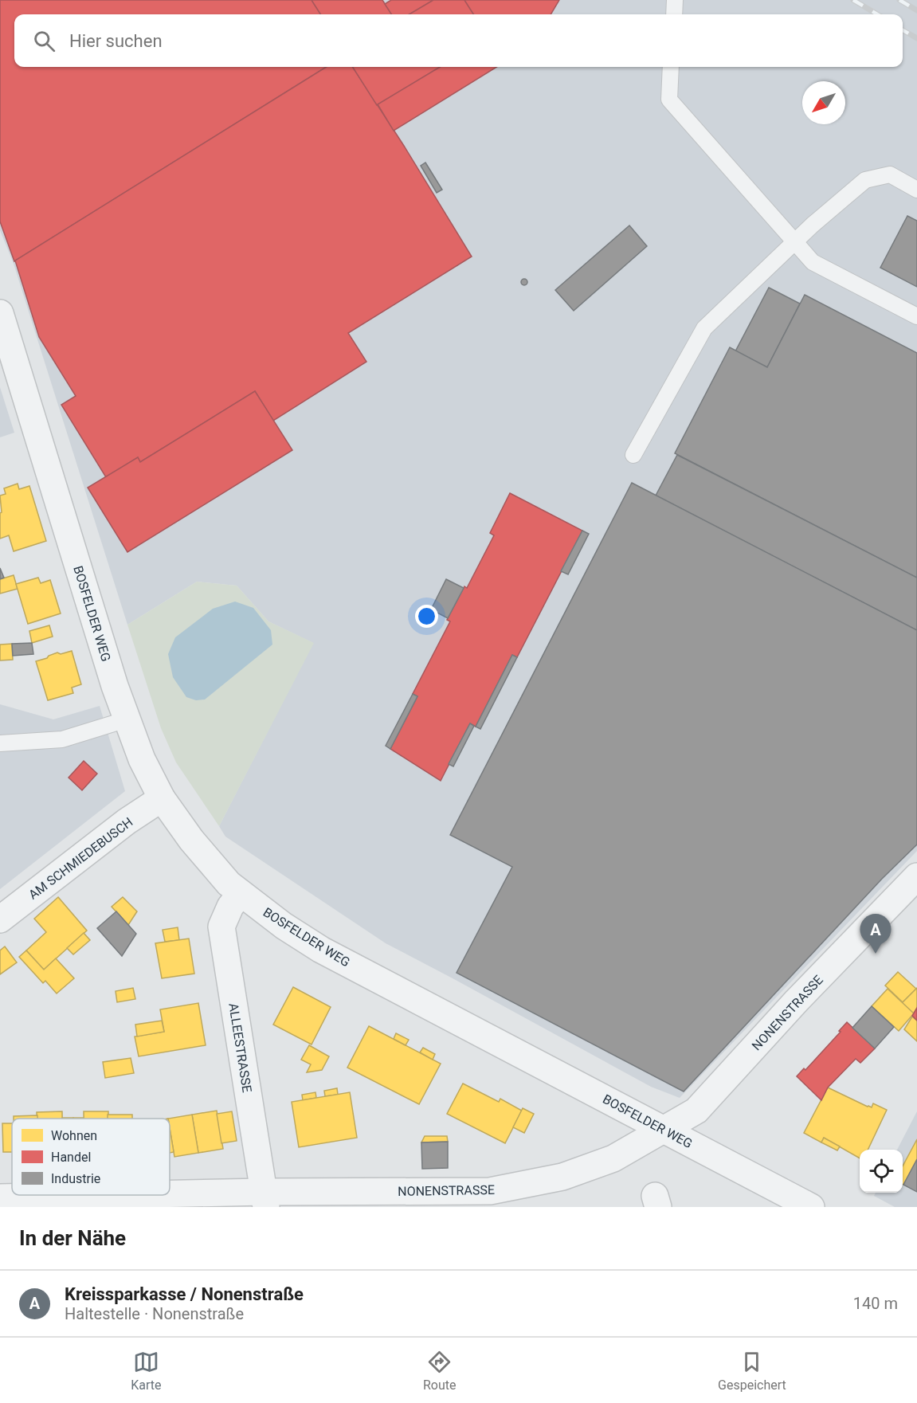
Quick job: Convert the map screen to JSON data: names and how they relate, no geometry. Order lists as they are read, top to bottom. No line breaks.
{"streets":{"street":["BOSFELDER WEG","AM SCHMIEDEBUSCH","NONENSTRASSE","ALLEESTRASSE"]},"crossings":[["BOSFELDER WEG","AM SCHMIEDEBUSCH"],["BOSFELDER WEG","NONENSTRASSE"],["BOSFELDER WEG","ALLEESTRASSE"],["NONENSTRASSE","ALLEESTRASSE"]],"legend":["Wohnen","Handel","Industrie"],"north":"bottom left","page":{"search":"Hier suchen","pins":"A","heading":"In der Nähe","list":[{"mark":"A","name":"Kreissparkasse / Nonenstraße","note":"Haltestelle · Nonenstraße","value":"140 m"}],"nav":["Karte","Route","Gespeichert"]}}
